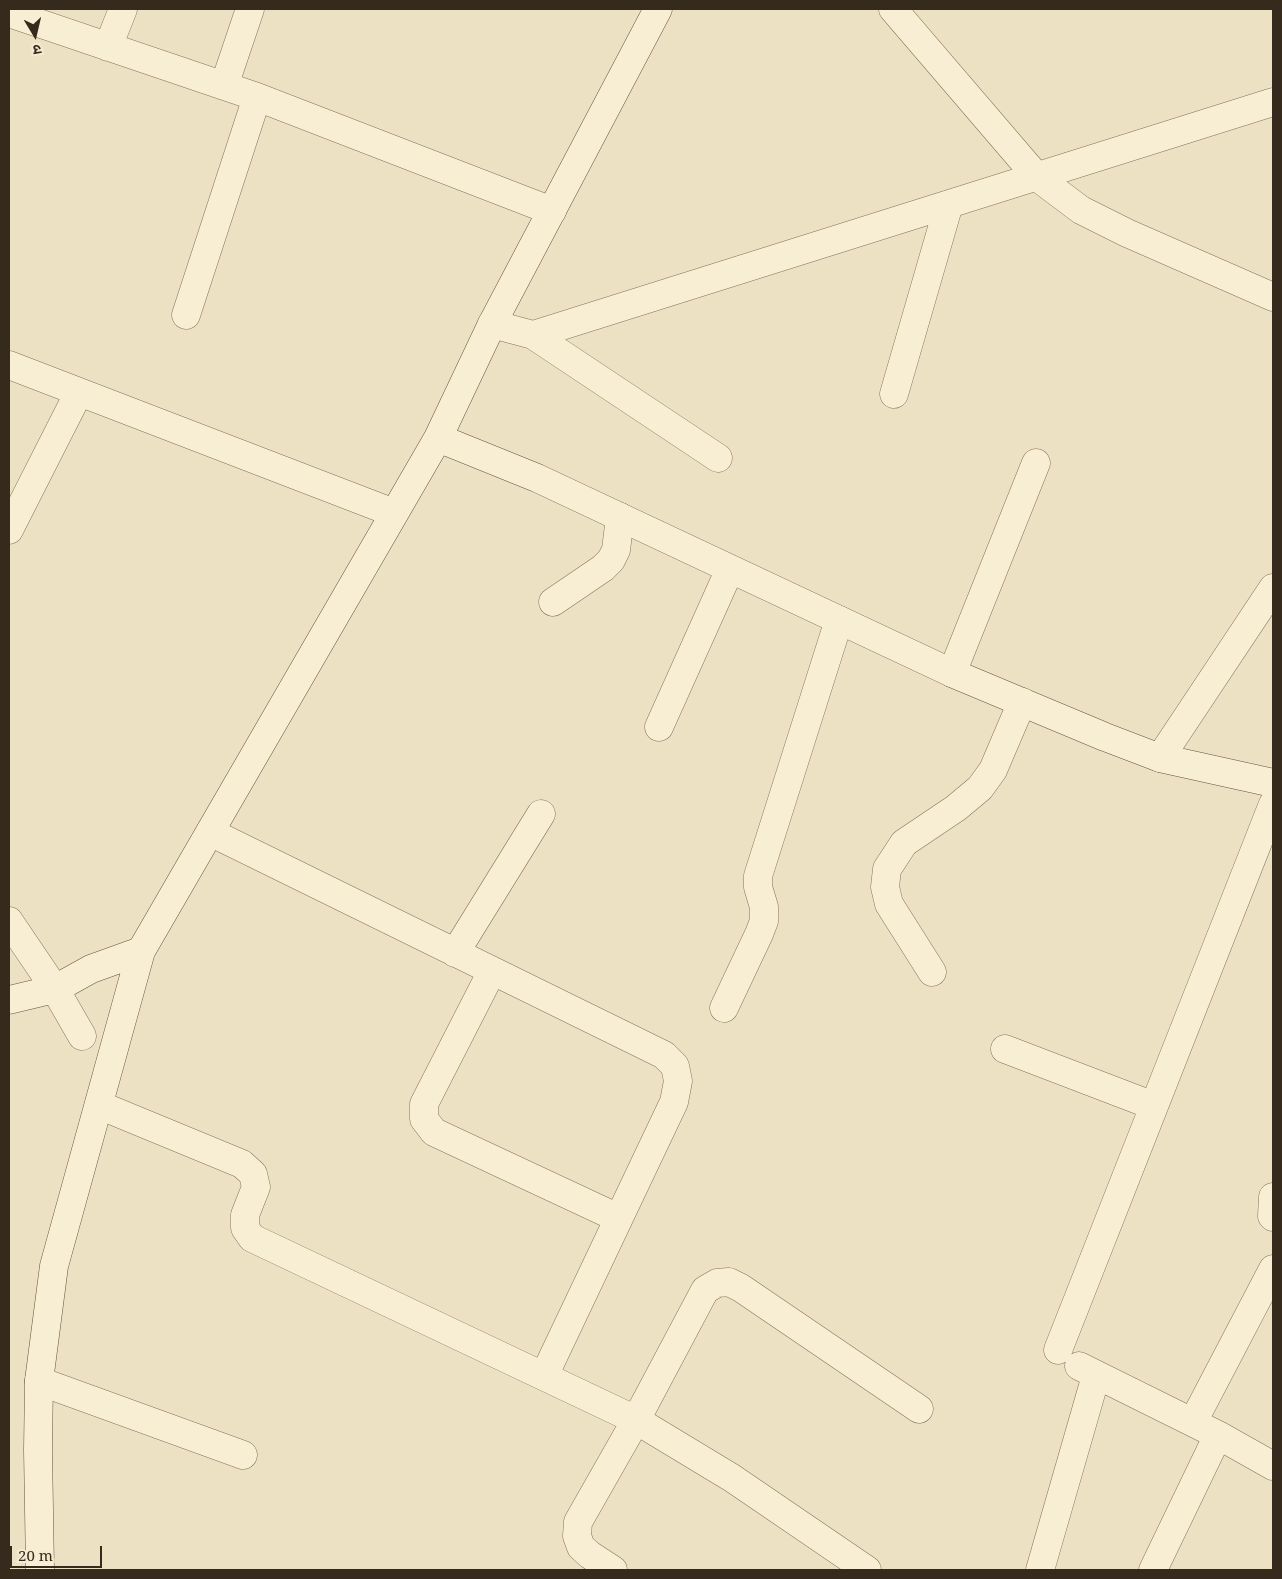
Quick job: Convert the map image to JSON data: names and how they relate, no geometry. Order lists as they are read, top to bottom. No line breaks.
{"scale_bar":"20 m","north":"bottom"}
